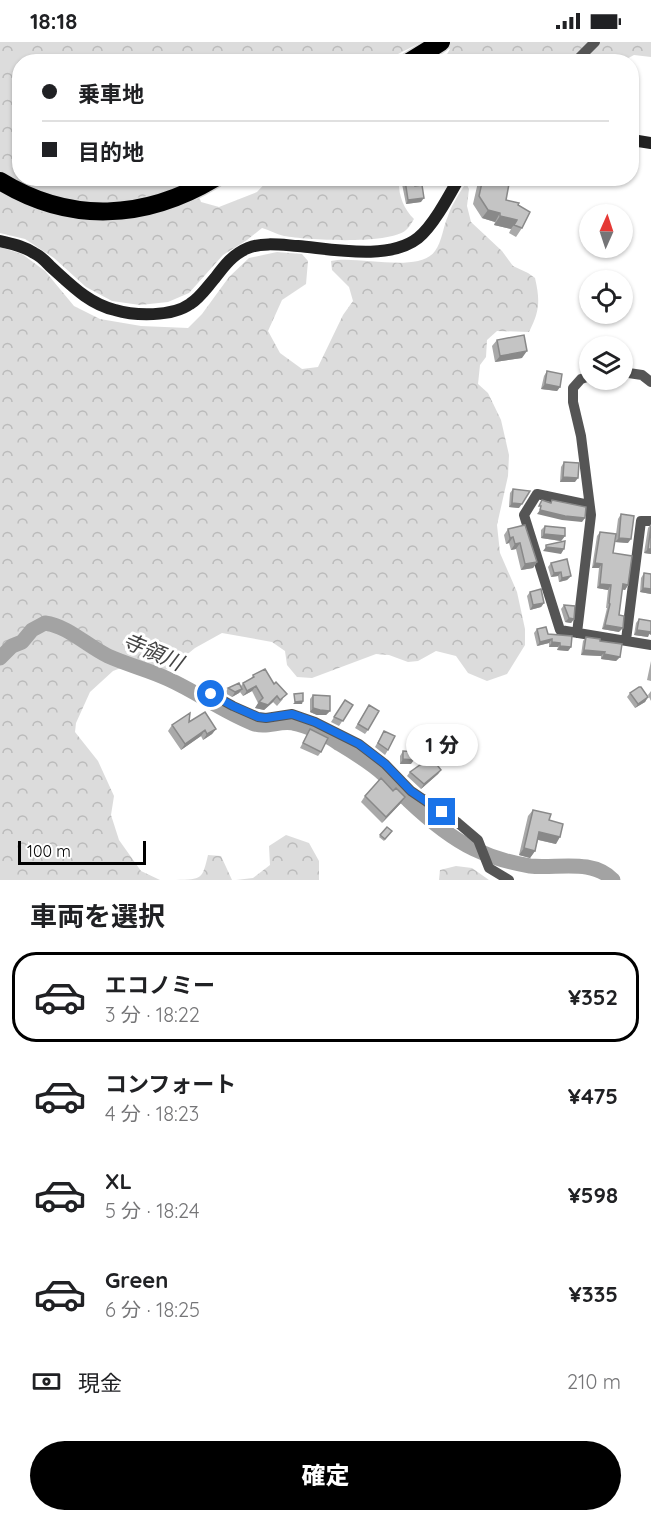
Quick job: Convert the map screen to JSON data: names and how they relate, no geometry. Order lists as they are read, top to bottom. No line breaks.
{"water":["寺領川"],"scale_bar":"100 m","north":"top","page":{"status":"18:18","banner":["乗車地","目的地"],"bubble":"1 分","scale":"100 m","heading":"車両を選択","list":[{"name":"エコノミー","note":"3 分 · 18:22","value":"¥352"},{"name":"コンフォート","note":"4 分 · 18:23","value":"¥475"},{"name":"XL","note":"5 分 · 18:24","value":"¥598"},{"name":"Green","note":"6 分 · 18:25","value":"¥335"}],"pay":["現金","210 m"],"buttons":"確定"}}
